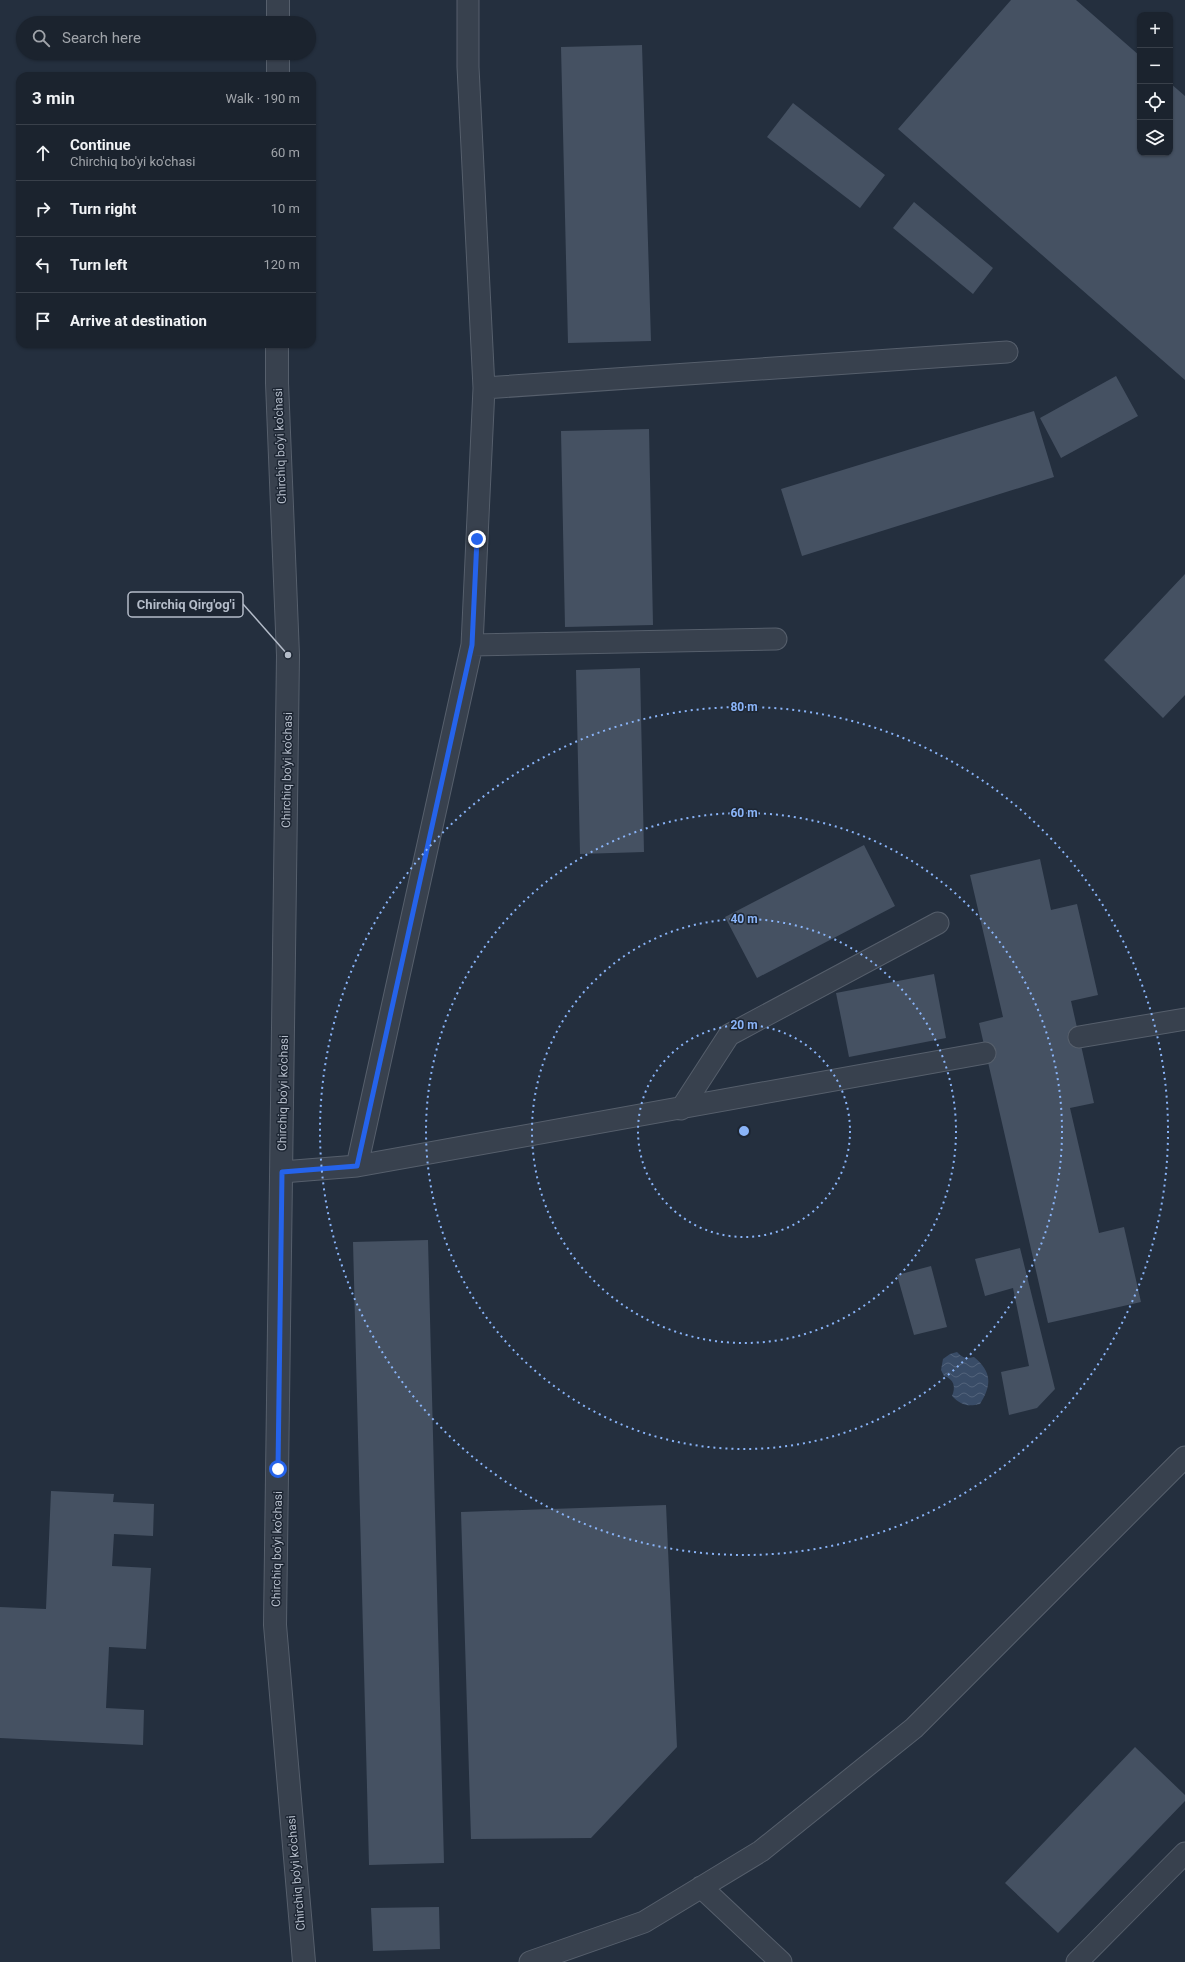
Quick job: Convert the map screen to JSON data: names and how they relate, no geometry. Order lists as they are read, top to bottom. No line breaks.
{"streets":{"street":["Chirchiq bo'yi ko'chasi"]},"places":["Chirchiq Qirg'og'i"],"page":{"map_buttons":["+","−"],"search":"Search here","heading":["3 min","Walk · 190 m"],"list":[["Continue","Chirchiq bo'yi ko'chasi","60 m"],["Turn right","10 m"],["Turn left","120 m"],"Arrive at destination"]},"rings":["80 m","60 m","40 m","20 m"]}
